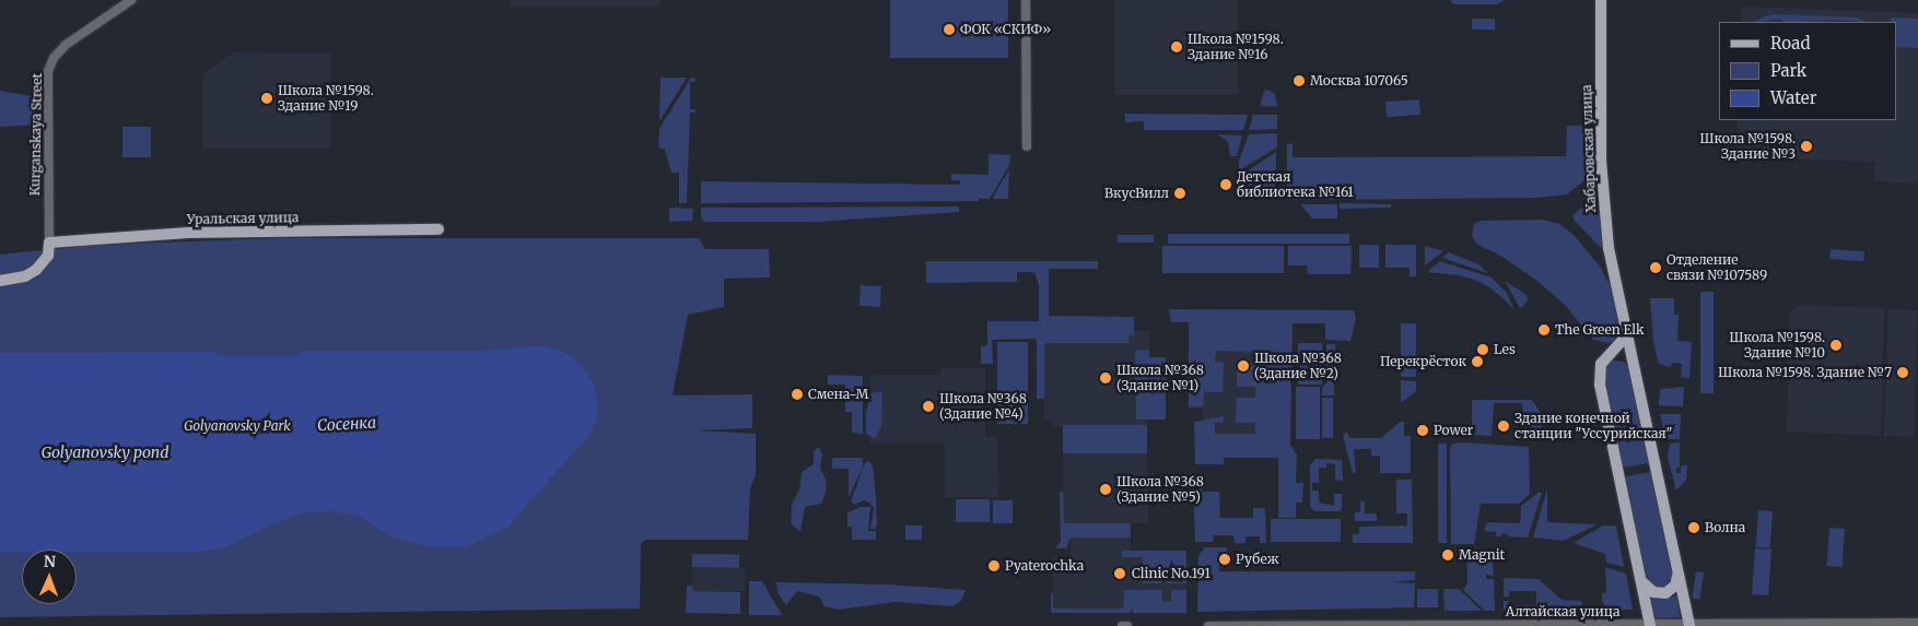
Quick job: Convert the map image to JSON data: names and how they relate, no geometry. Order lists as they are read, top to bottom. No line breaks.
{"streets":{"main road":["Хабаровская улица","Уральская улица"],"street":["Kurganskaya Street","Алтайская улица"]},"crossings":[["Kurganskaya Street","Уральская улица"],["Хабаровская улица","Алтайская улица"]],"water":["Сосенка","Golyanovsky pond"],"parks":["Golyanovsky Park"],"places":["ФОК «СКИФ»","Школа №1598. Здание №16","Москва 107065","Школа №1598. Здание №19","Школа №1598. Здание №3","Детская библиотека №161","ВкусВилл","Отделение связи №107589","The Green Elk","Школа №1598. Здание №10","Les","Перекрёсток","Школа №368 (Здание №2)","Школа №1598. Здание №7","Школа №368 (Здание №1)","Смена-М","Школа №368 (Здание №4)","Здание конечной станции \"Уссурийская\"","Power","Школа №368 (Здание №5)","Волна","Magnit","Рубеж","Pyaterochka","Clinic No.191"],"legend":["Road","Park","Water"],"north":"top"}
